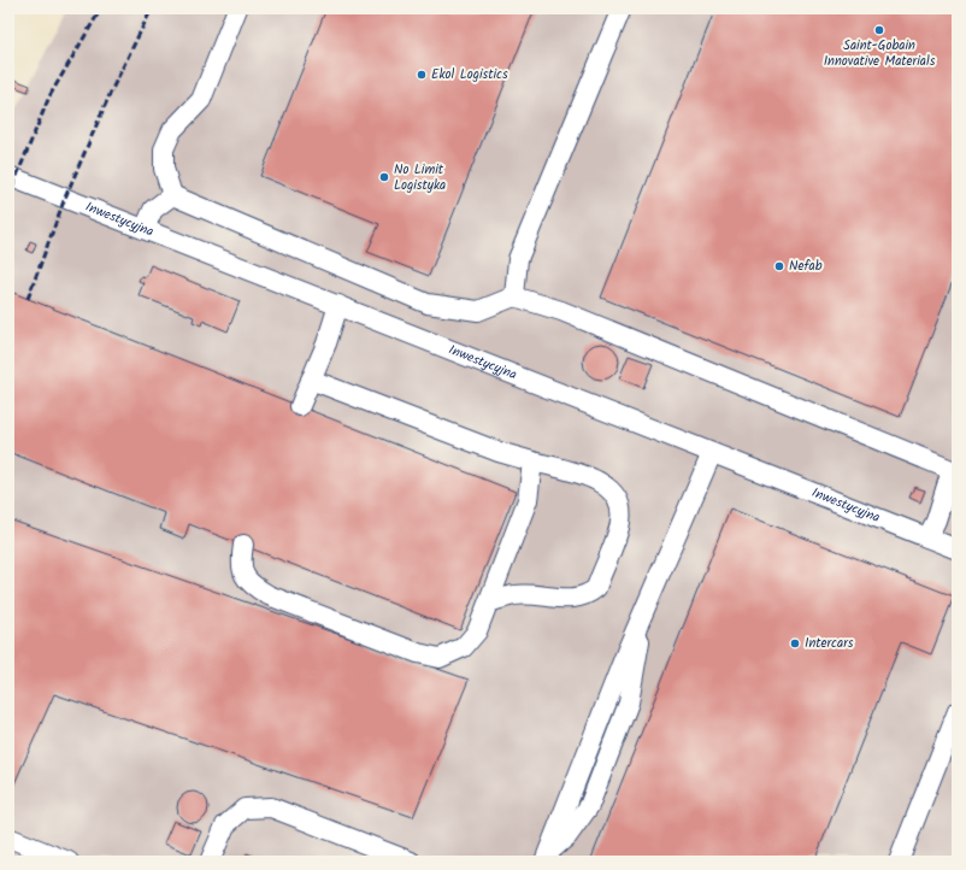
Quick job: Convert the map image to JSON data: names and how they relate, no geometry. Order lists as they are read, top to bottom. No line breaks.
{"streets":{"street":["Inwestycyjna"]},"places":["Saint-Gobain Innovative Materials","Ekol Logistics","No Limit Logistyka","Nefab","Intercars"]}
